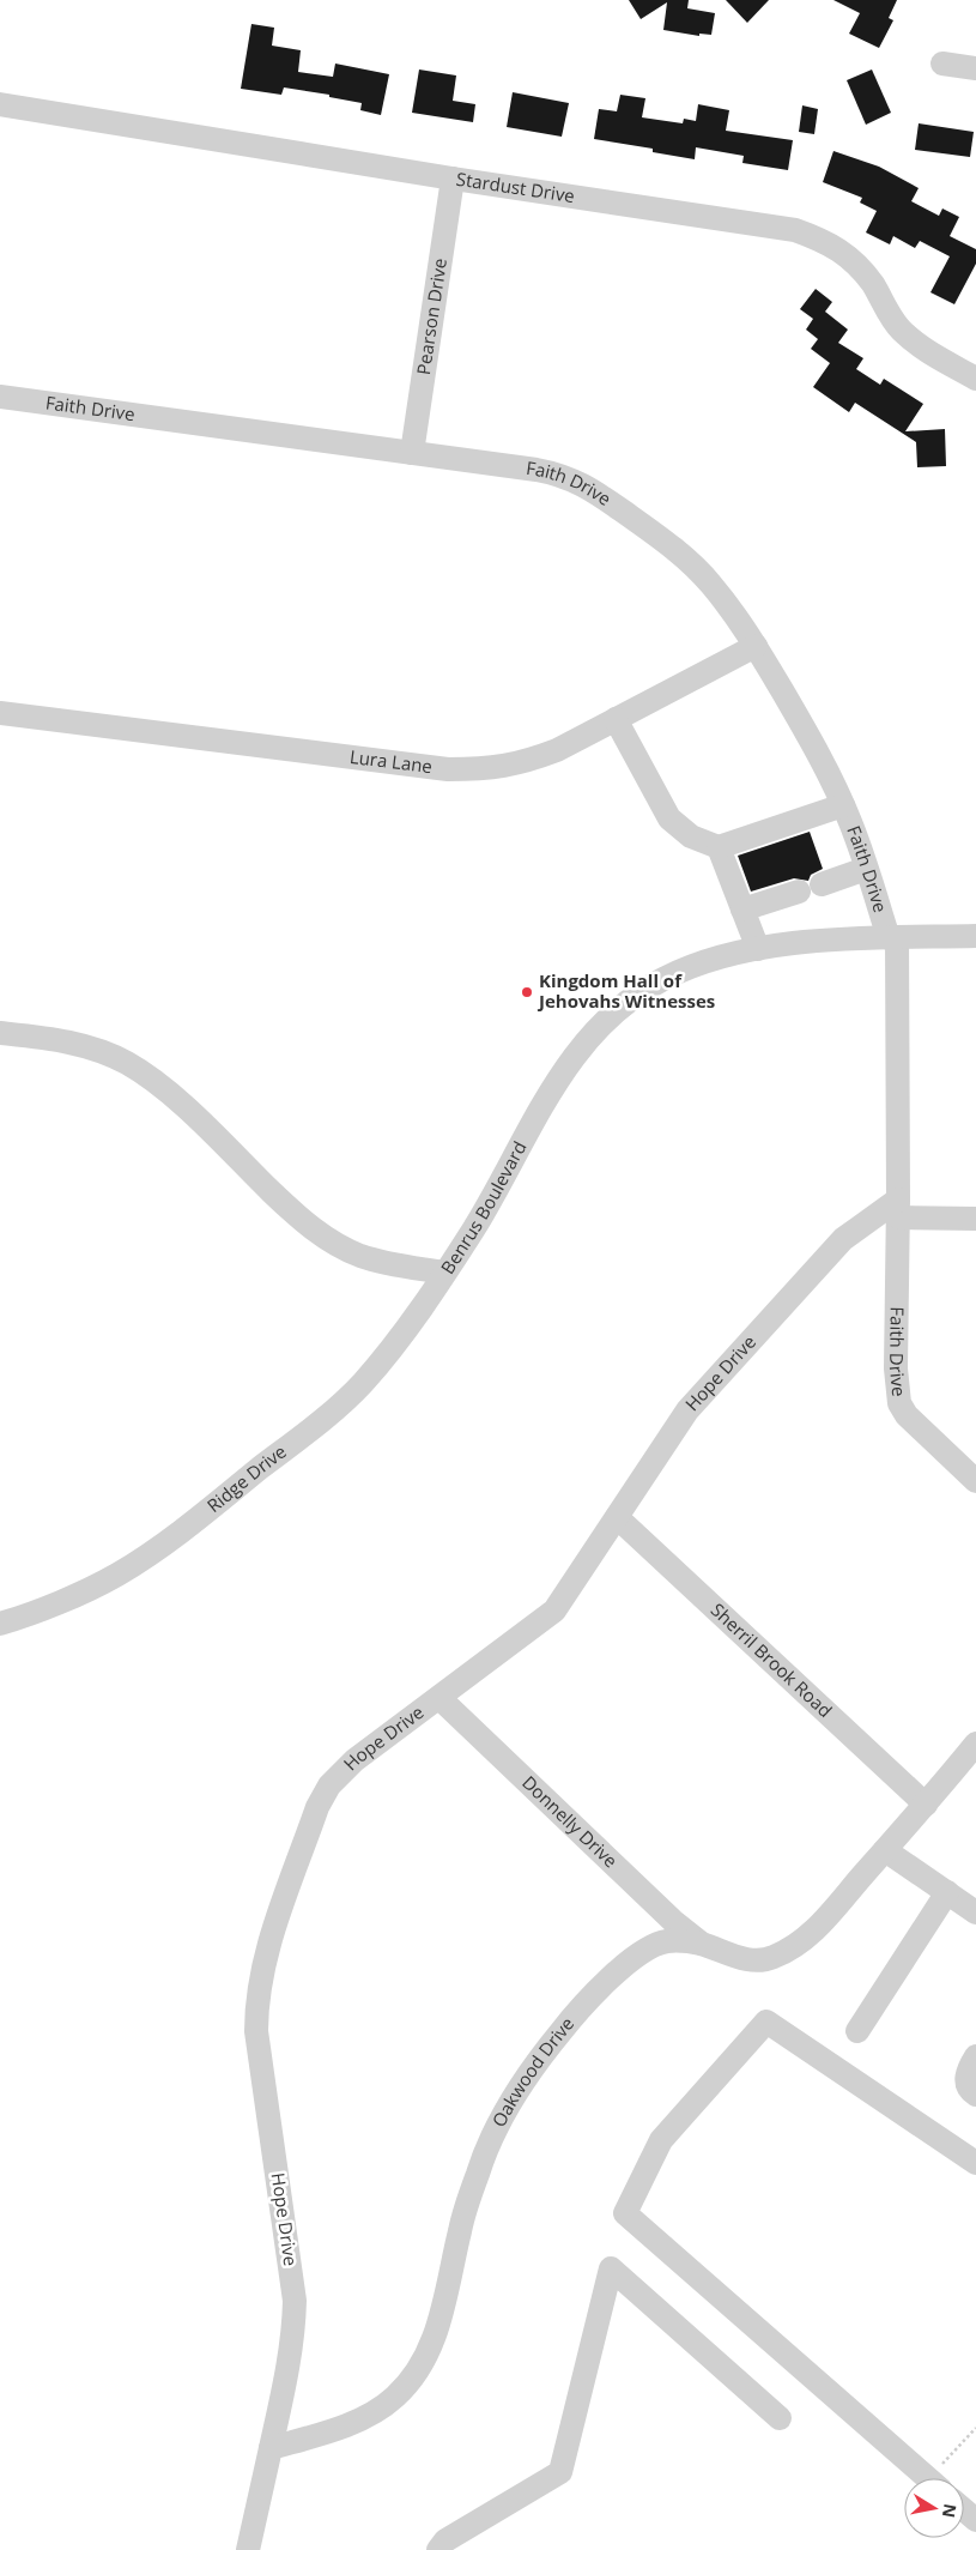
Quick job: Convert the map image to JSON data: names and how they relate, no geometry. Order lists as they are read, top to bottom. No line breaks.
{"streets":{"street":["Stardust Drive","Pearson Drive","Faith Drive","Lura Lane","Benrus Boulevard","Hope Drive","Ridge Drive","Sherril Brook Road","Donnelly Drive","Oakwood Drive"]},"crossings":[["Stardust Drive","Pearson Drive"],["Pearson Drive","Faith Drive"],["Faith Drive","Lura Lane"],["Faith Drive","Benrus Boulevard"],["Faith Drive","Hope Drive"],["Benrus Boulevard","Ridge Drive"],["Hope Drive","Sherril Brook Road"],["Hope Drive","Donnelly Drive"],["Hope Drive","Oakwood Drive"],["Sherril Brook Road","Oakwood Drive"],["Donnelly Drive","Oakwood Drive"]],"places":["Kingdom Hall of Jehovahs Witnesses"],"north":"right"}
